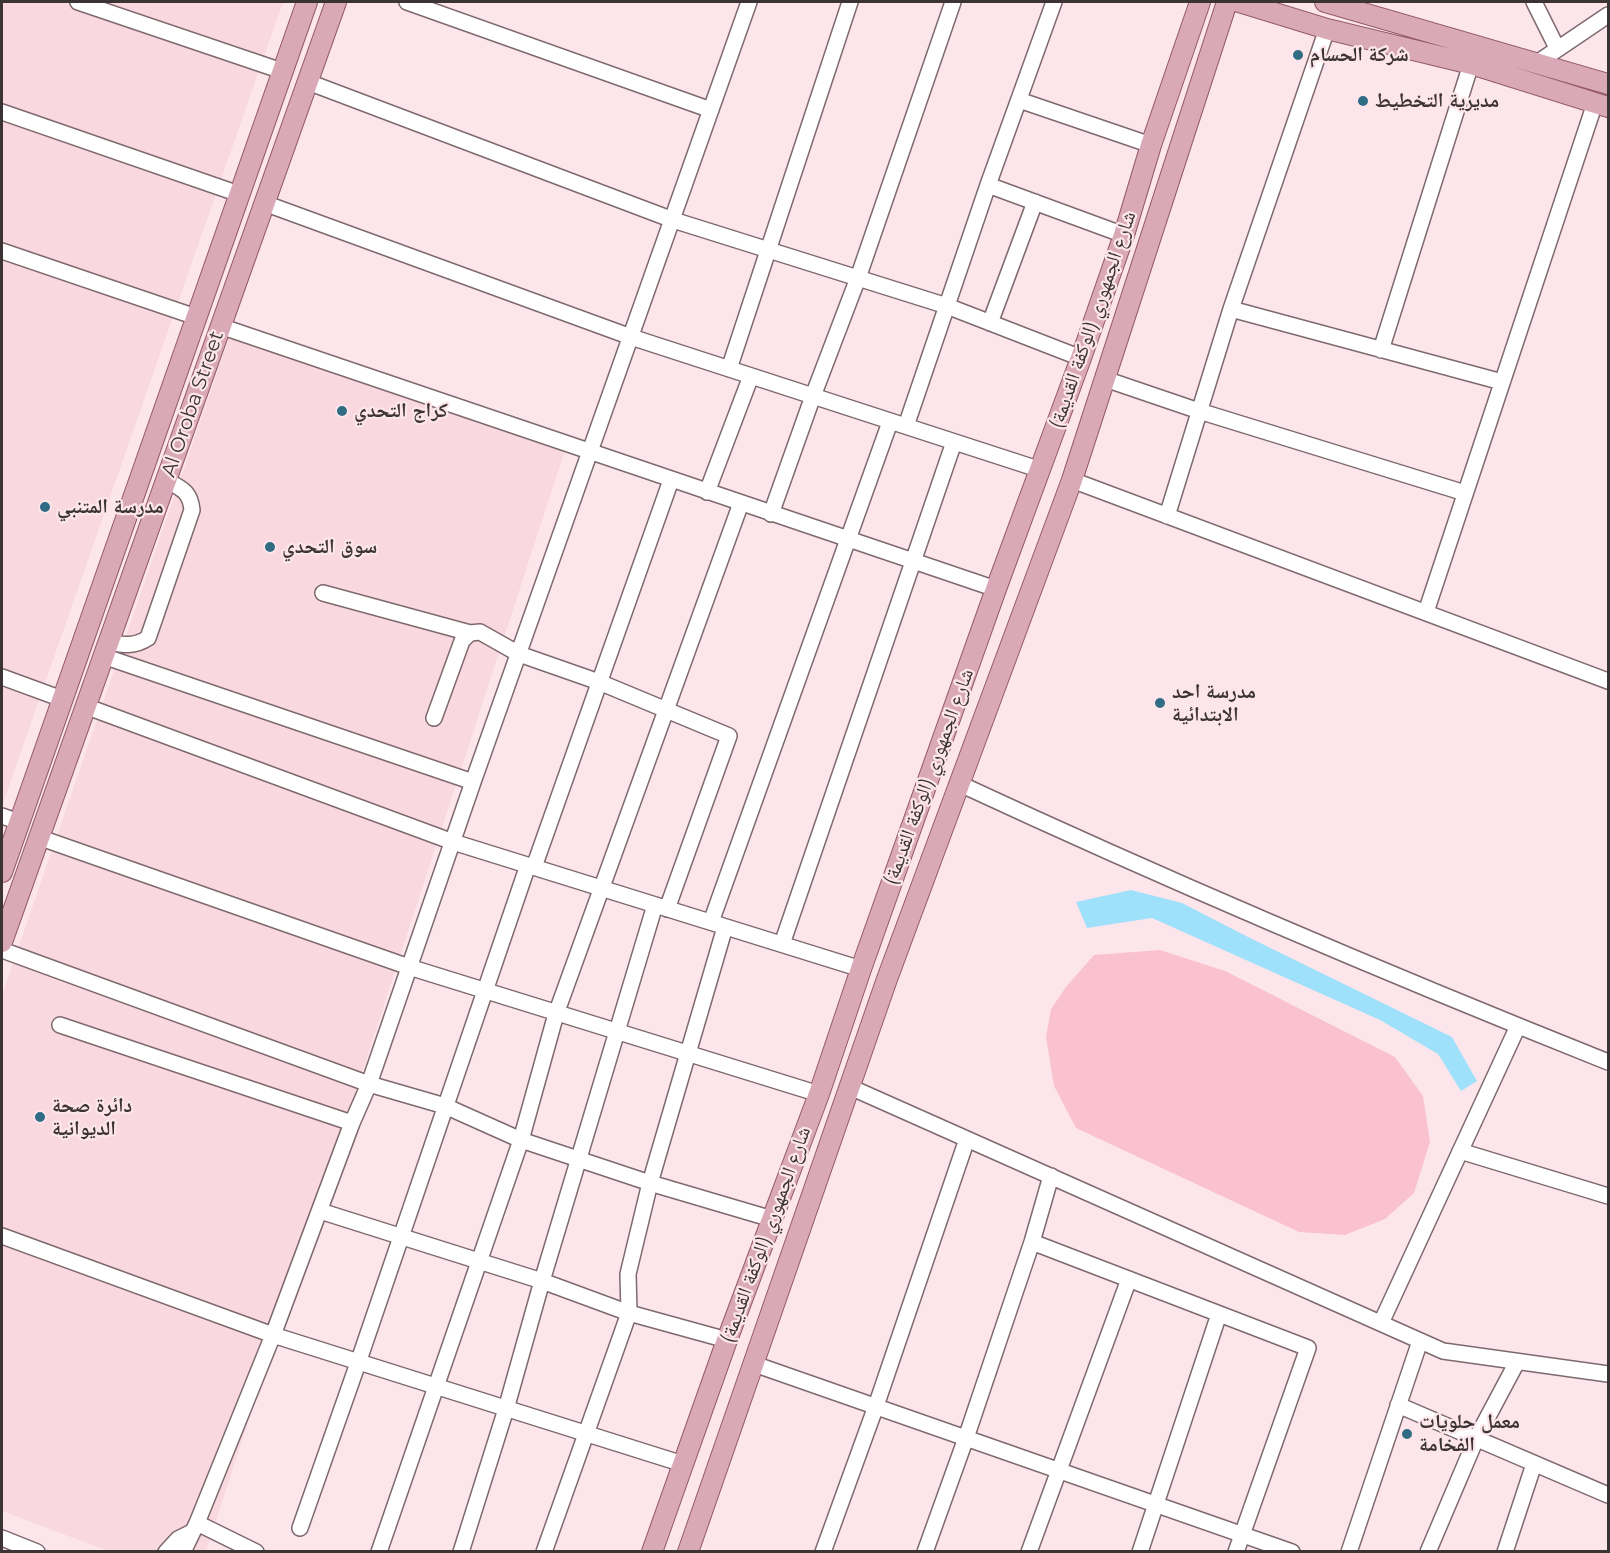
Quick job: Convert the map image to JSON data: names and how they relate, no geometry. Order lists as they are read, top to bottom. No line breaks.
{"streets":{"main road":["شارع الجمهوري (الوكفة القديمة)","Al Oroba Street"]},"places":["شركة الحسام","مديرية التخطيط","كراج التحدي","مدرسة المتنبي","سوق التحدي","مدرسة احد الابتدائية","دائرة صحة الديوانية","معمل حلويات الفخامة"]}
